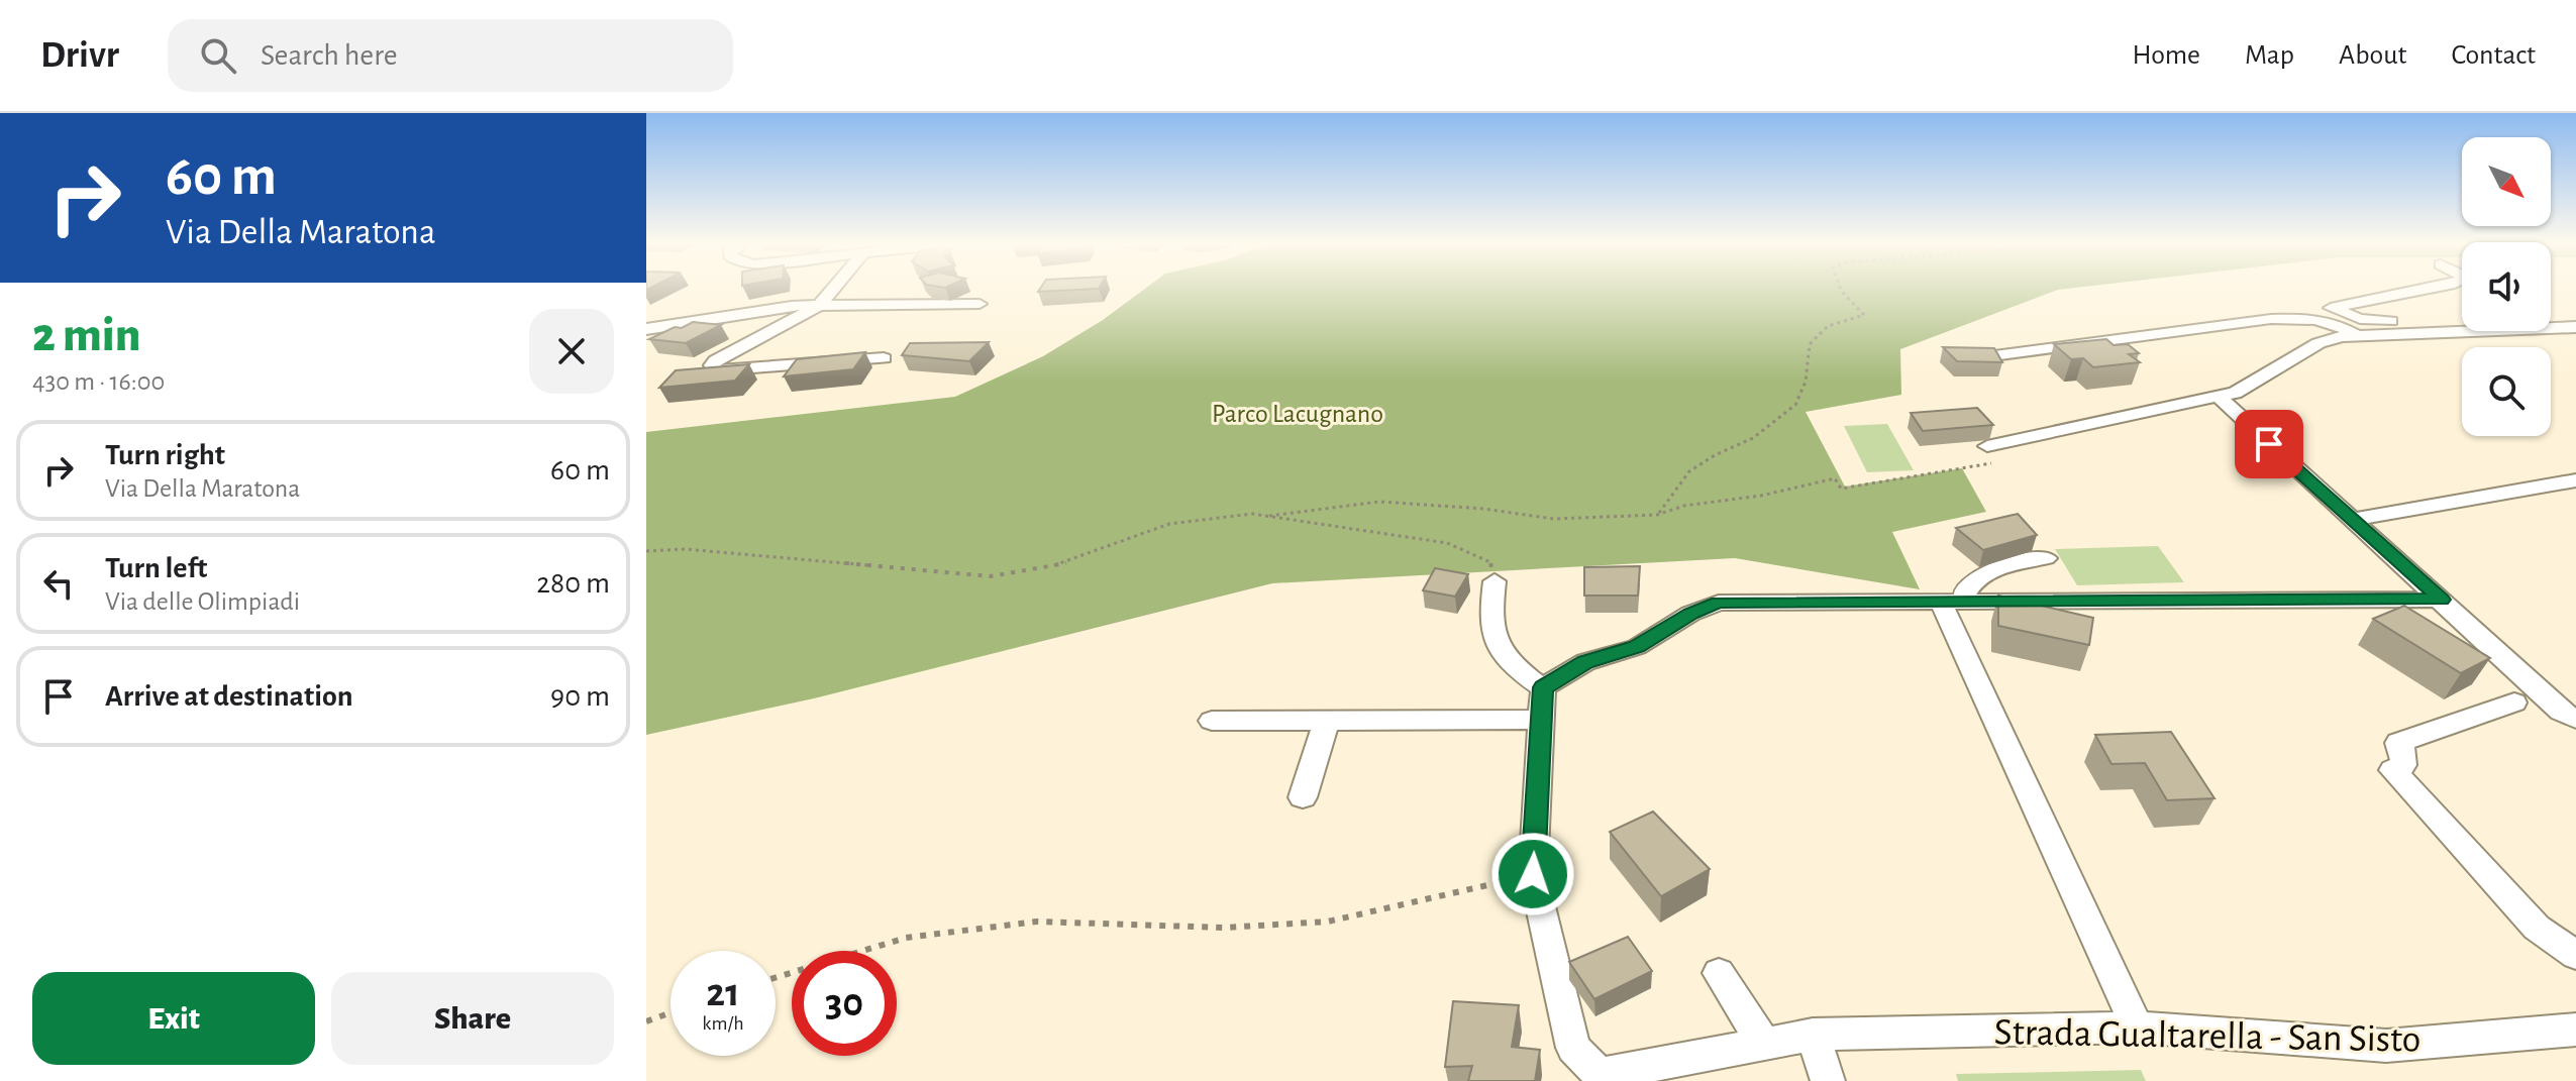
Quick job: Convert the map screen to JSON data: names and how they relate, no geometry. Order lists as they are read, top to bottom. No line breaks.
{"streets":{"street":["Strada Gualtarella - San Sisto"]},"parks":["Parco Lacugnano"],"north":"bottom right","page":{"header":"Drivr","search":"Search here","nav":["Home","Map","About","Contact"],"turn":["60 m","Via Della Maratona"],"heading":["2 min","430 m · 16:00"],"list":[{"name":"Turn right","note":"Via Della Maratona","value":"60 m"},{"name":"Turn left","note":"Via delle Olimpiadi","value":"280 m"},{"name":"Arrive at destination","value":"90 m"}],"speed":"21 km/h","limit":"30","buttons":["Exit","Share"]}}
